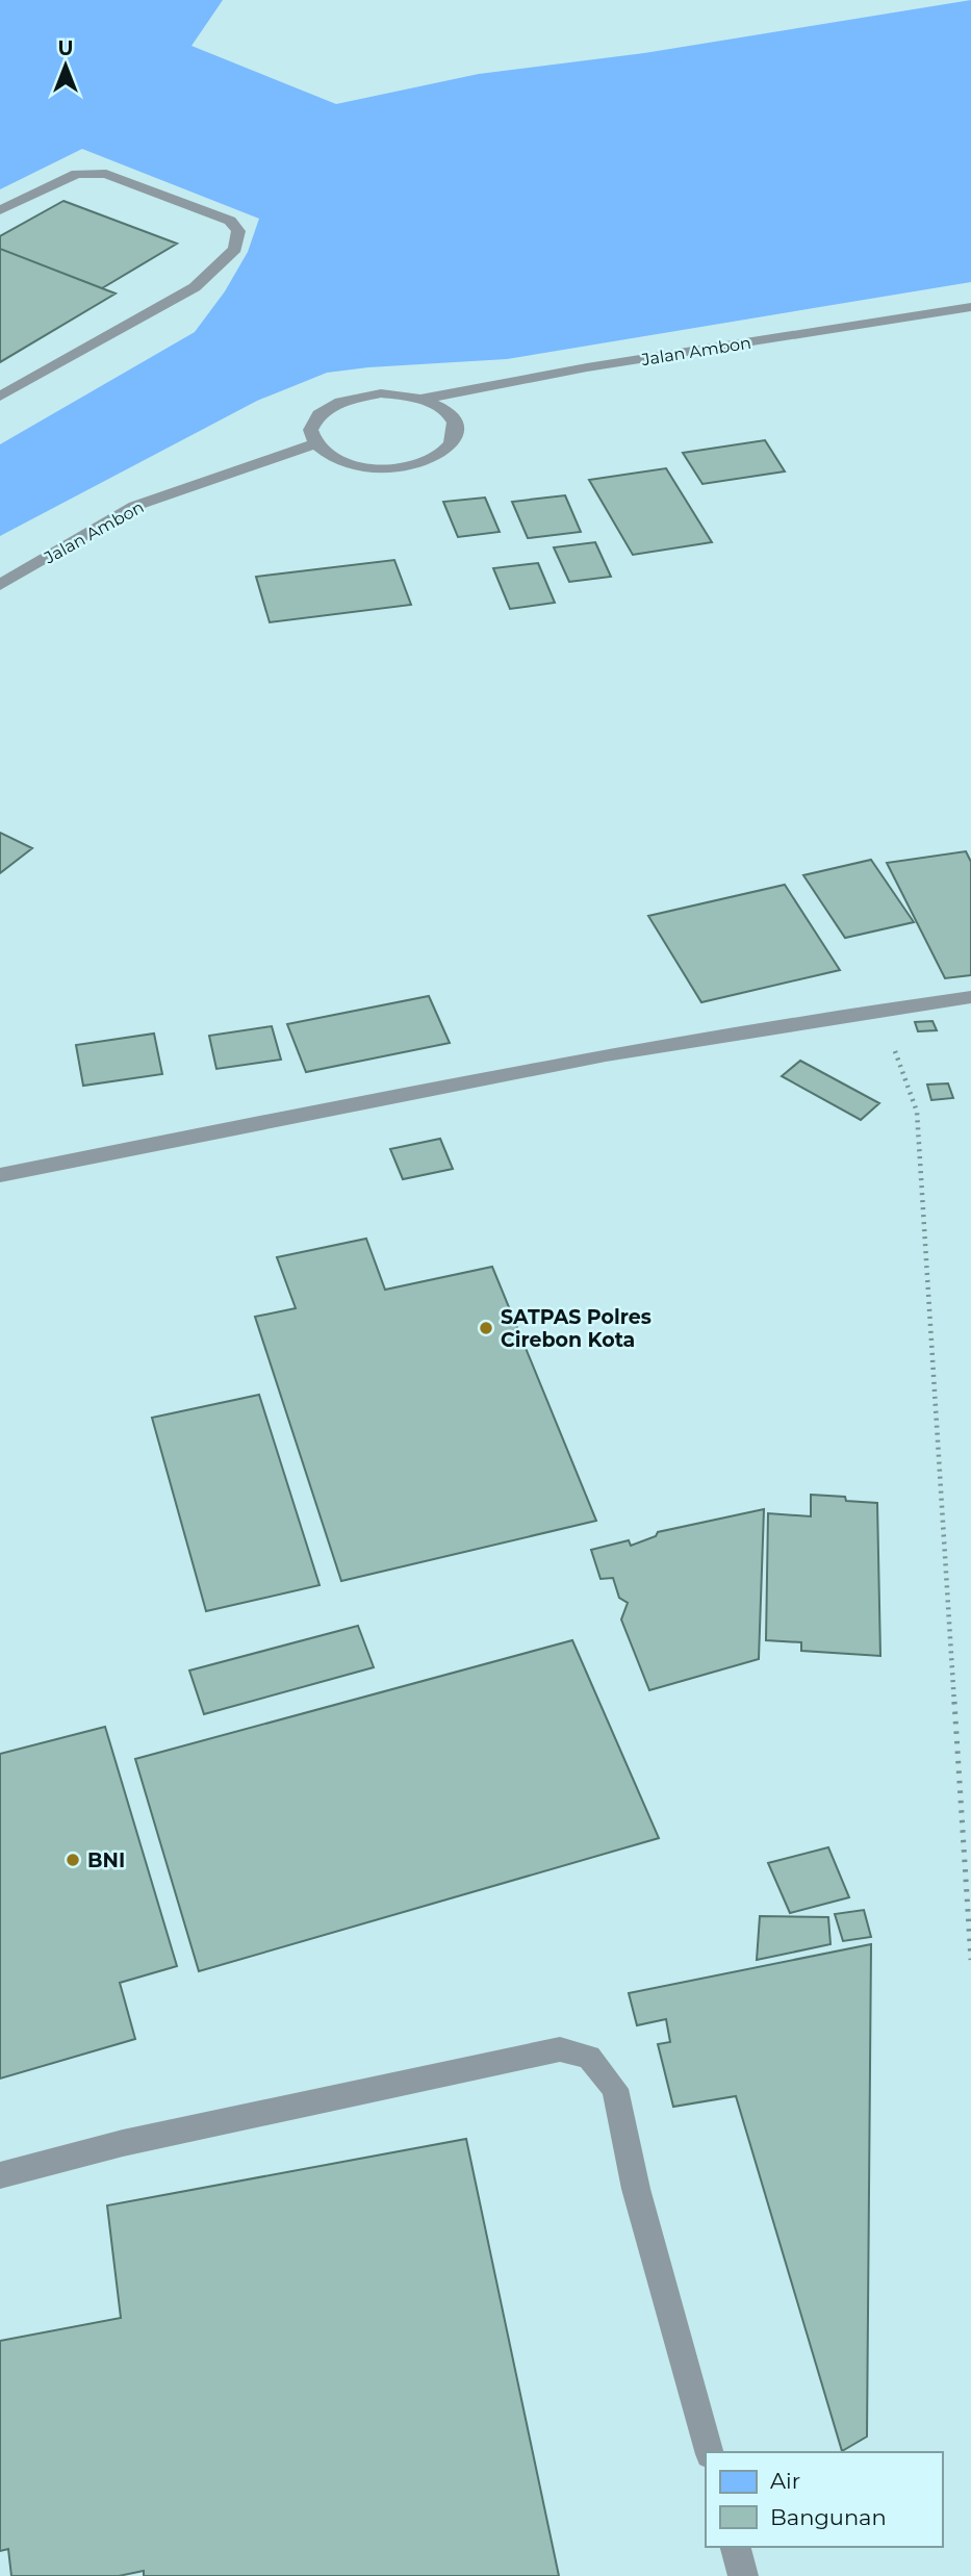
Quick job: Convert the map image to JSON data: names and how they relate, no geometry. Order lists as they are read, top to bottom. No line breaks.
{"streets":{"lane":["Jalan Ambon"]},"places":["SATPAS Polres Cirebon Kota","BNI"],"legend":["Air","Bangunan"],"north":"top"}
